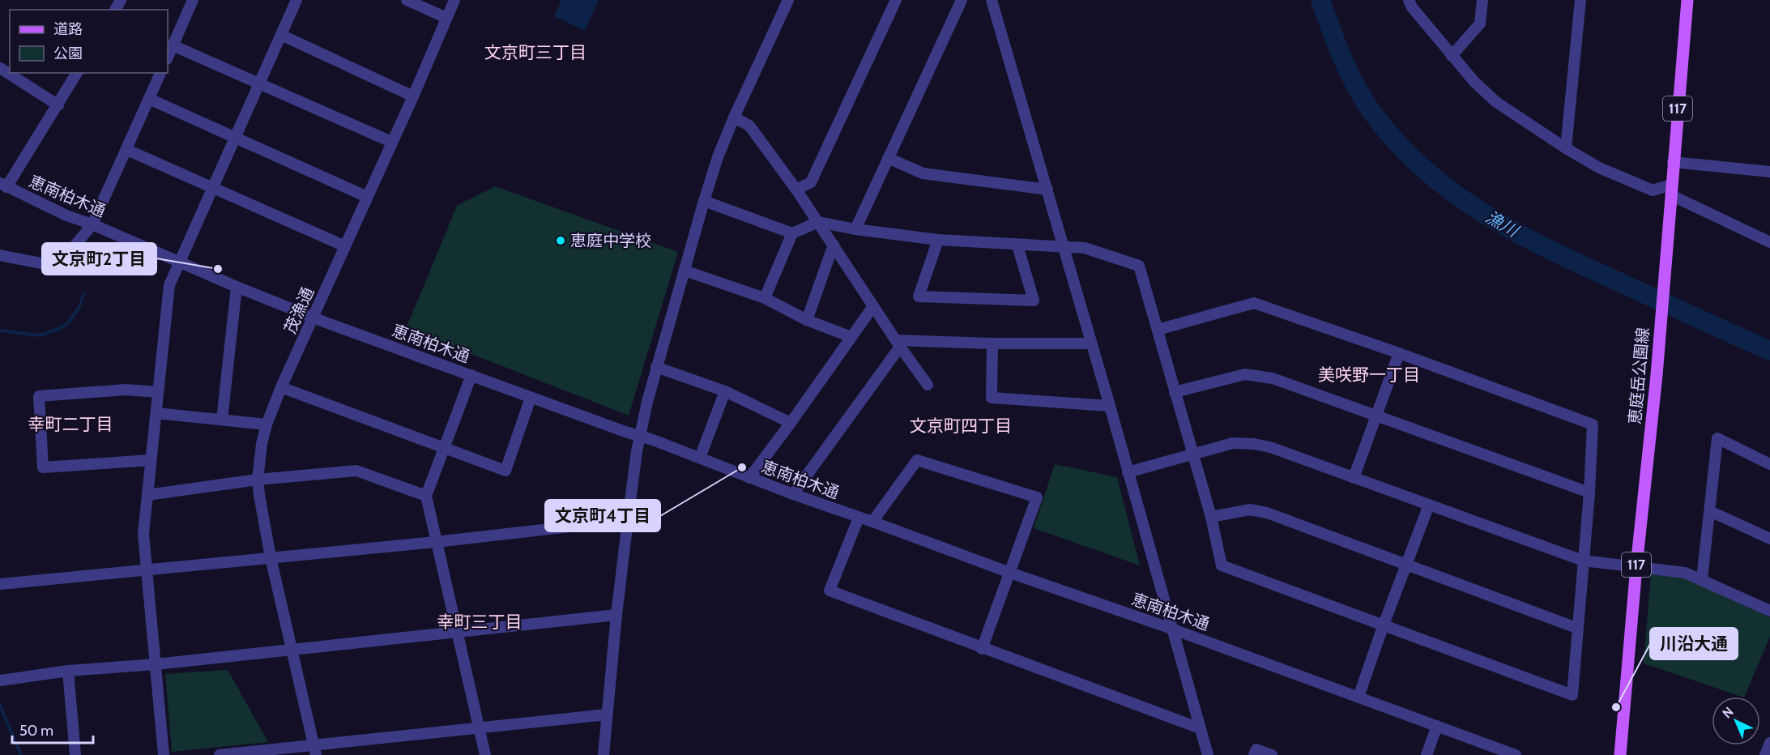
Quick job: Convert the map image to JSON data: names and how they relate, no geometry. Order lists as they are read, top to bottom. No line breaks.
{"streets":{"main road":["117","恵庭岳公園線"],"street":["恵南柏木通","茂漁通"]},"crossings":[["恵南柏木通","茂漁通"]],"districts":["文京町三丁目","美咲野一丁目","幸町二丁目","文京町四丁目","幸町三丁目"],"water":["漁川"],"places":["恵庭中学校","文京町2丁目","文京町4丁目","川沿大通"],"legend":["道路","公園"],"scale_bar":"50 m","north":"top left"}
